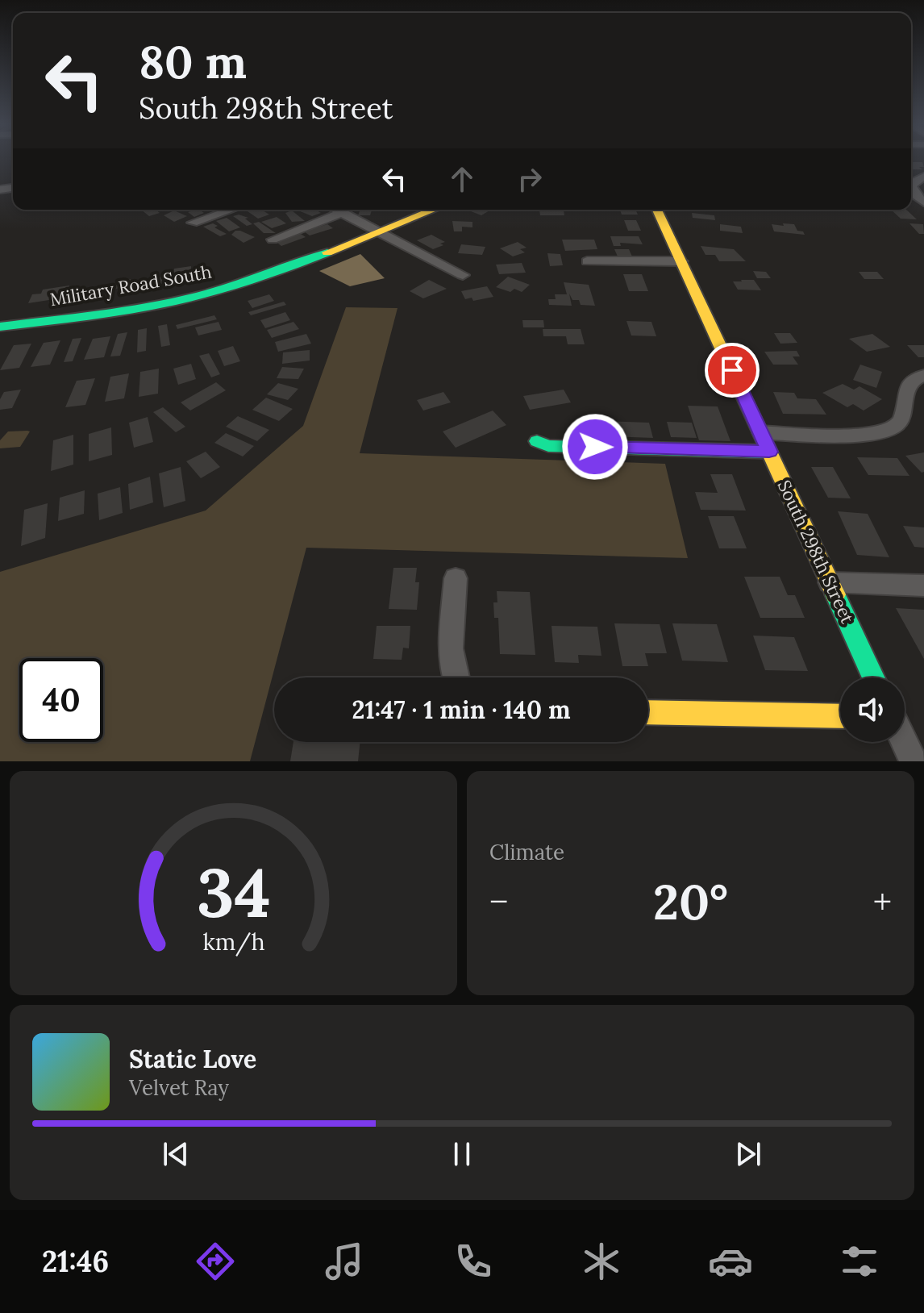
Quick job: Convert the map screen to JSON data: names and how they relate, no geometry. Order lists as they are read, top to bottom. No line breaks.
{"streets":{"street":["Military Road South","South 298th Street"]},"page":{"turn":["80 m","South 298th Street"],"limit":"40","trip":"21:47 · 1 min · 140 m","tile":"Climate","heat":["−","20°","+"],"song":["Static Love","Velvet Ray"],"tabs":"21:46","gauge":["34","km/h"]}}
